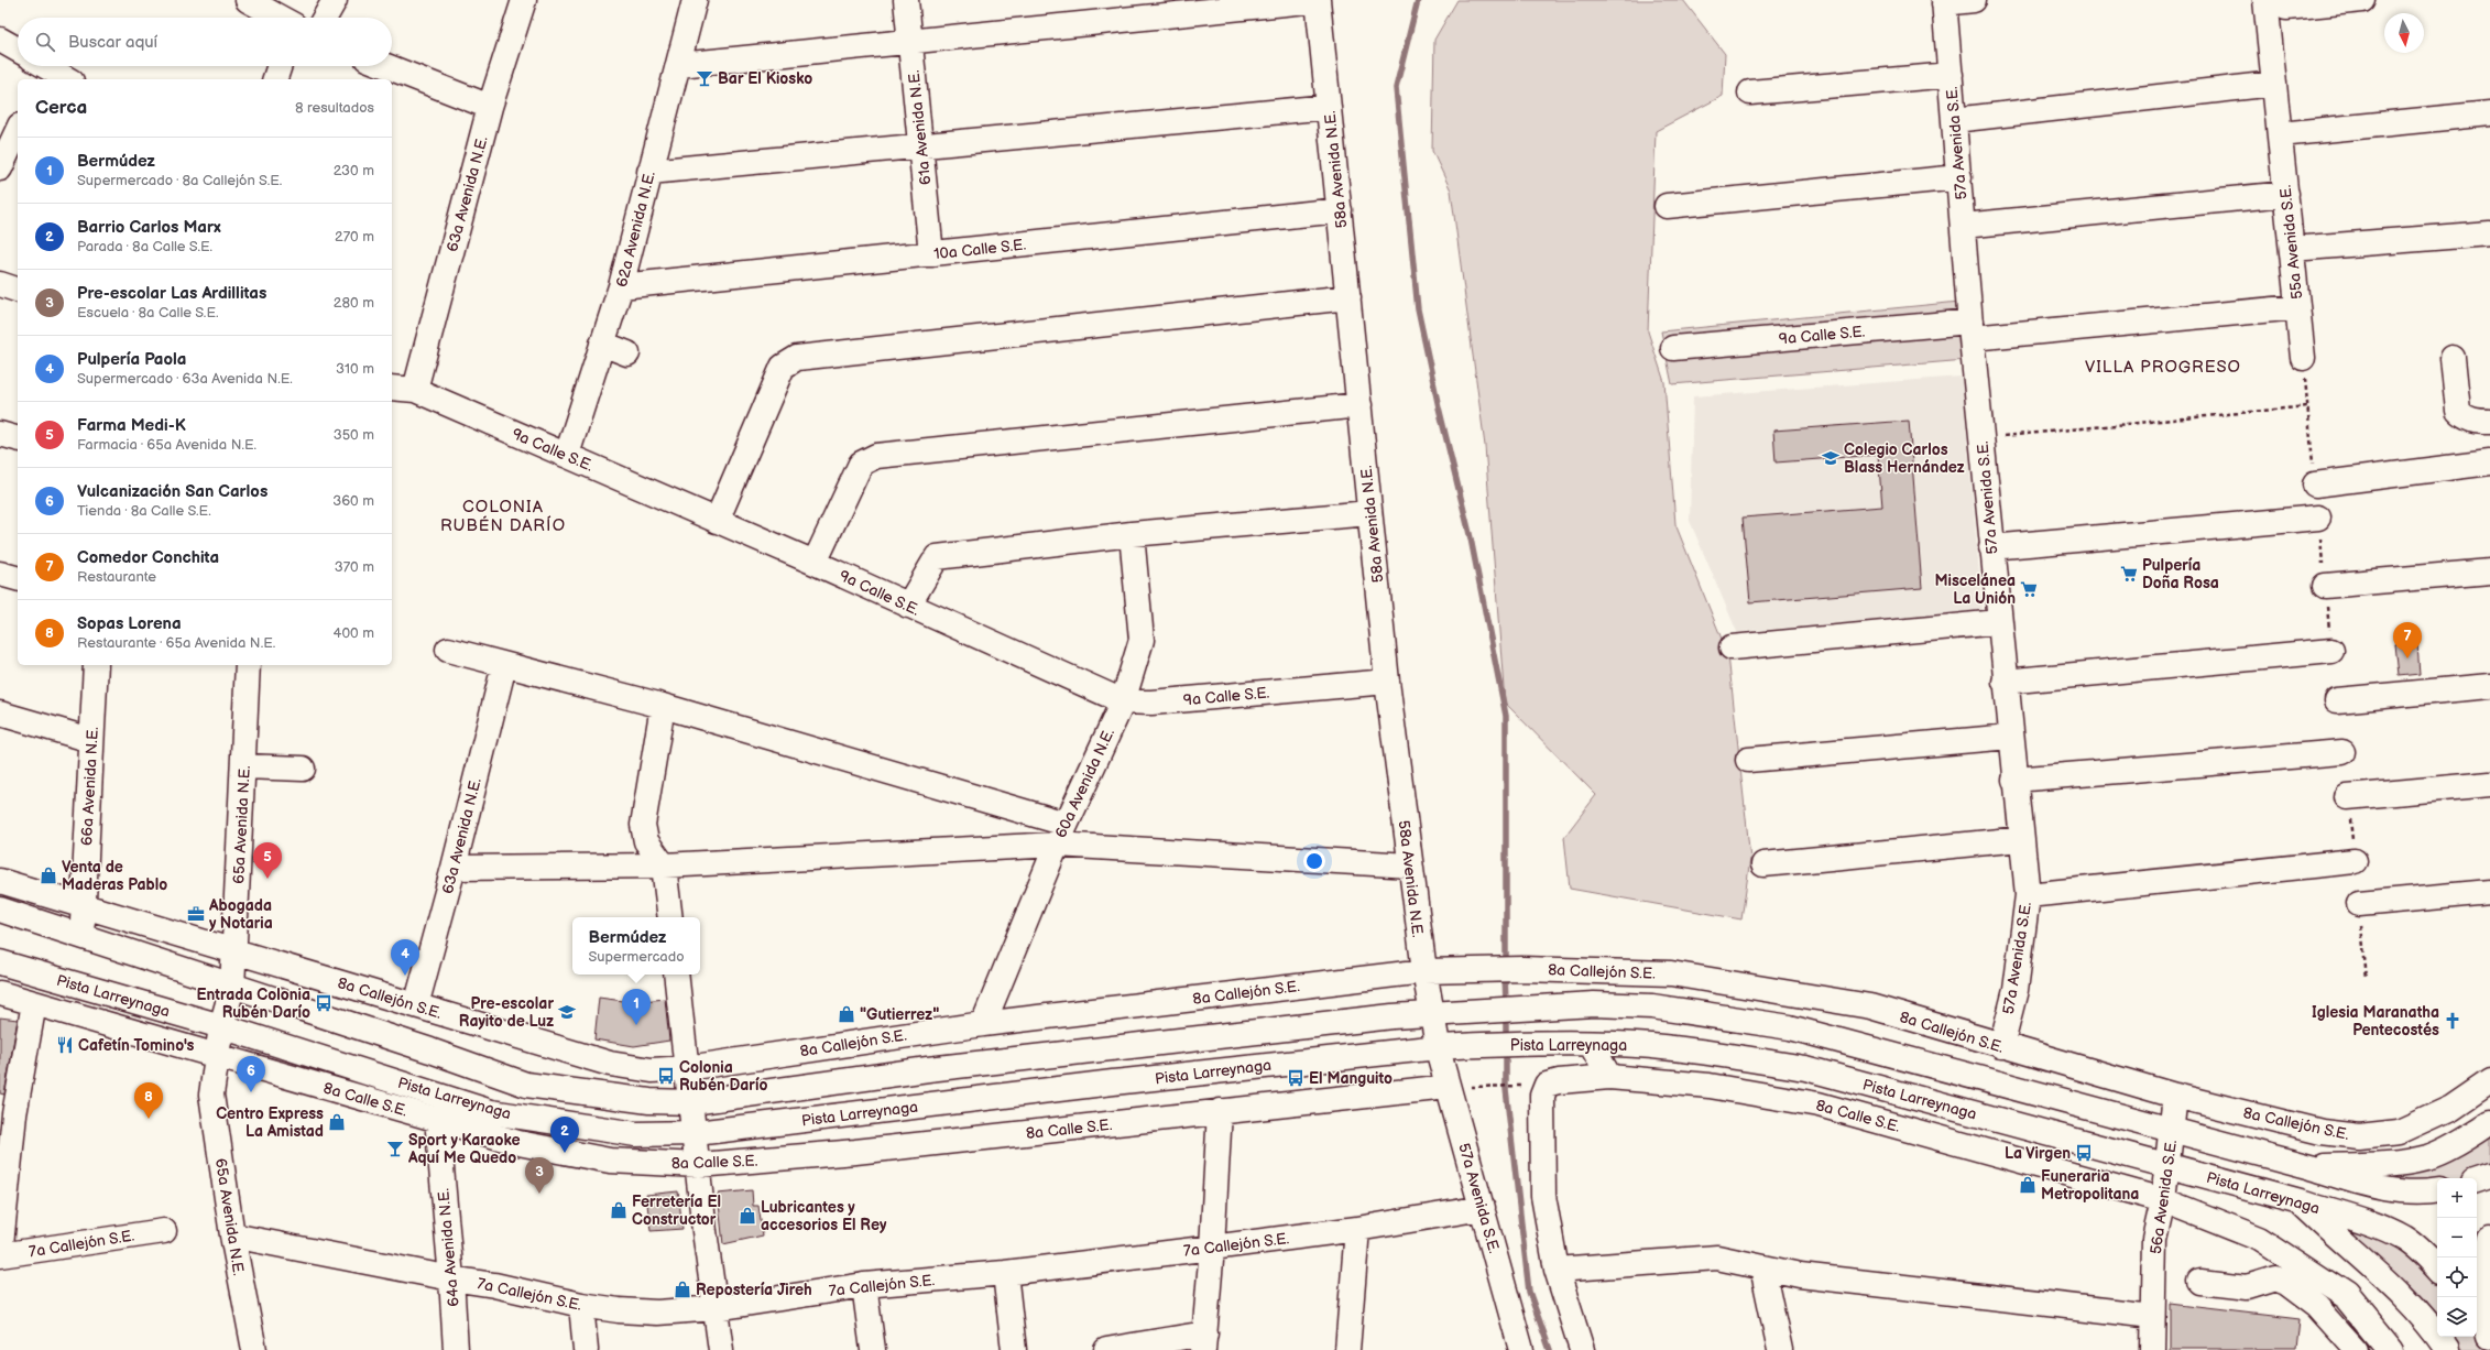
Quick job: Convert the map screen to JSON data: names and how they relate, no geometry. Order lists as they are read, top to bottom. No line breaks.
{"streets":{"street":["61a Avenida N.E.","57a Avenida S.E.","58a Avenida N.E.","63a Avenida N.E.","62a Avenida N.E.","55a Avenida S.E.","10a Calle S.E.","9a Calle S.E.","60a Avenida N.E.","66a Avenida N.E.","65a Avenida N.E.","8a Callejón S.E.","Pista Larreynaga","8a Calle S.E.","56a Avenida S.E.","7a Callejón S.E.","64a Avenida N.E."]},"crossings":[["61a Avenida N.E.","10a Calle S.E."],["57a Avenida S.E.","58a Avenida N.E."],["57a Avenida S.E.","9a Calle S.E."],["57a Avenida S.E.","8a Callejón S.E."],["57a Avenida S.E.","Pista Larreynaga"],["57a Avenida S.E.","8a Calle S.E."],["57a Avenida S.E.","7a Callejón S.E."],["58a Avenida N.E.","10a Calle S.E."],["58a Avenida N.E.","9a Calle S.E."],["58a Avenida N.E.","8a Callejón S.E."],["58a Avenida N.E.","Pista Larreynaga"],["63a Avenida N.E.","9a Calle S.E."],["63a Avenida N.E.","8a Callejón S.E."],["62a Avenida N.E.","10a Calle S.E."],["62a Avenida N.E.","9a Calle S.E."],["55a Avenida S.E.","9a Calle S.E."],["9a Calle S.E.","60a Avenida N.E."],["60a Avenida N.E.","8a Callejón S.E."],["66a Avenida N.E.","8a Callejón S.E."],["65a Avenida N.E.","8a Callejón S.E."],["65a Avenida N.E.","Pista Larreynaga"],["65a Avenida N.E.","8a Calle S.E."],["65a Avenida N.E.","7a Callejón S.E."],["8a Callejón S.E.","56a Avenida S.E."],["Pista Larreynaga","56a Avenida S.E."],["8a Calle S.E.","56a Avenida S.E."],["8a Calle S.E.","64a Avenida N.E."],["7a Callejón S.E.","64a Avenida N.E."]],"districts":["VILLA PROGRESO","COLONIA RUBÉN DARÍO"],"places":{"bar":["Bar El Kiosko","Sport y Karaoke Aquí Me Quedo"],"school or university":["Colegio Carlos Blass Hernández","Pre-escolar Rayito de Luz"],"supermarket":["Pulpería Doña Rosa","Miscelánea La Unión"],"shop":["Venta de Maderas Pablo","\"Gutierrez\"","Centro Express La Amistad","Funeraria Metropolitana","Ferretería El Constructor","Lubricantes y accesorios El Rey","Repostería Jireh"],"office":["Abogada y Notaria"],"bus stop":["Entrada Colonia Rubén Darío","Colonia Rubén Darío","El Manguito","La Virgen"],"church":["Iglesia Maranatha Pentecostés"],"restaurant":["Cafetín Tomino's"]},"north":"bottom","page":{"search":"Buscar aquí","heading":["Cerca","8 resultados"],"list":[{"mark":"1","name":"Bermúdez","note":"Supermercado · 8a Callejón S.E.","value":"230 m"},{"mark":"2","name":"Barrio Carlos Marx","note":"Parada · 8a Calle S.E.","value":"270 m"},{"mark":"3","name":"Pre-escolar Las Ardillitas","note":"Escuela · 8a Calle S.E.","value":"280 m"},{"mark":"4","name":"Pulpería Paola","note":"Supermercado · 63a Avenida N.E.","value":"310 m"},{"mark":"5","name":"Farma Medi-K","note":"Farmacia · 65a Avenida N.E.","value":"350 m"},{"mark":"6","name":"Vulcanización San Carlos","note":"Tienda · 8a Calle S.E.","value":"360 m"},{"mark":"7","name":"Comedor Conchita","note":"Restaurante","value":"370 m"},{"mark":"8","name":"Sopas Lorena","note":"Restaurante · 65a Avenida N.E.","value":"400 m"}],"pins":["7","5","4","1","6","8","2","3"],"popup":["Bermúdez","Supermercado"],"map_buttons":["+","−"]}}
